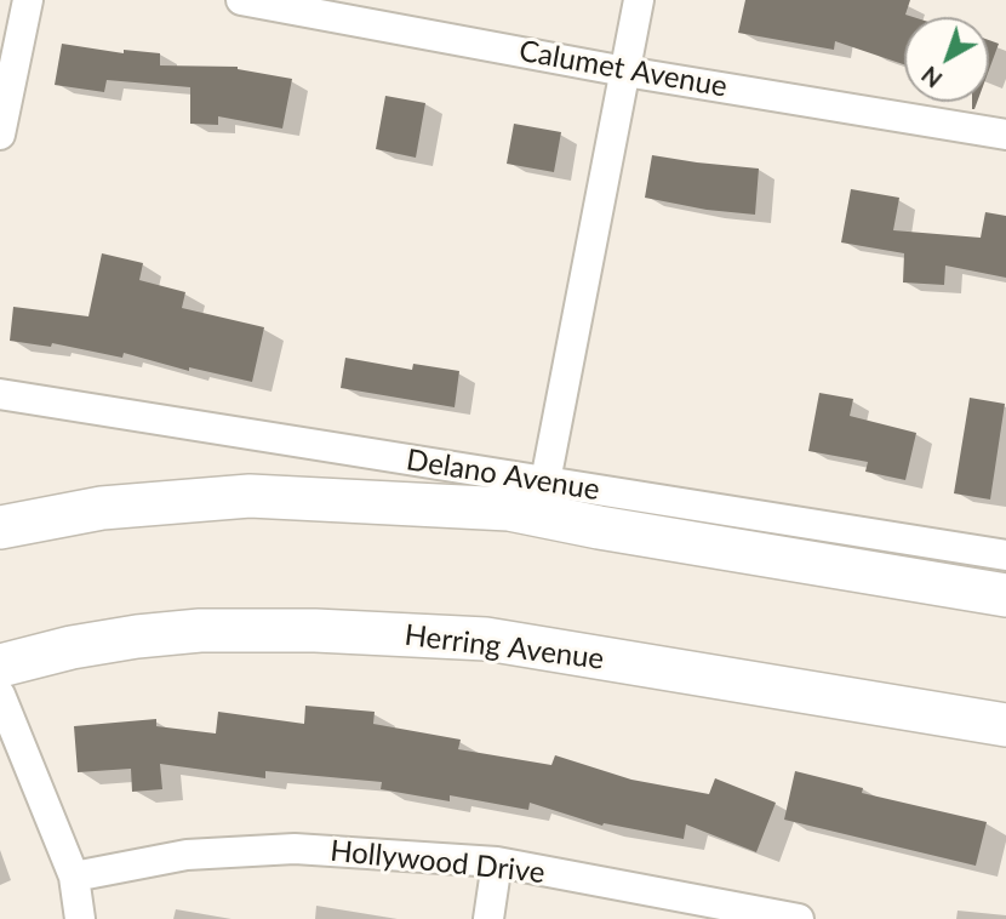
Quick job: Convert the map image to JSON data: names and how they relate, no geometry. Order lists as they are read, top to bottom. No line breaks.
{"streets":{"main road":["Herring Avenue"],"street":["Calumet Avenue","Delano Avenue","Hollywood Drive"]},"north":"bottom left"}
